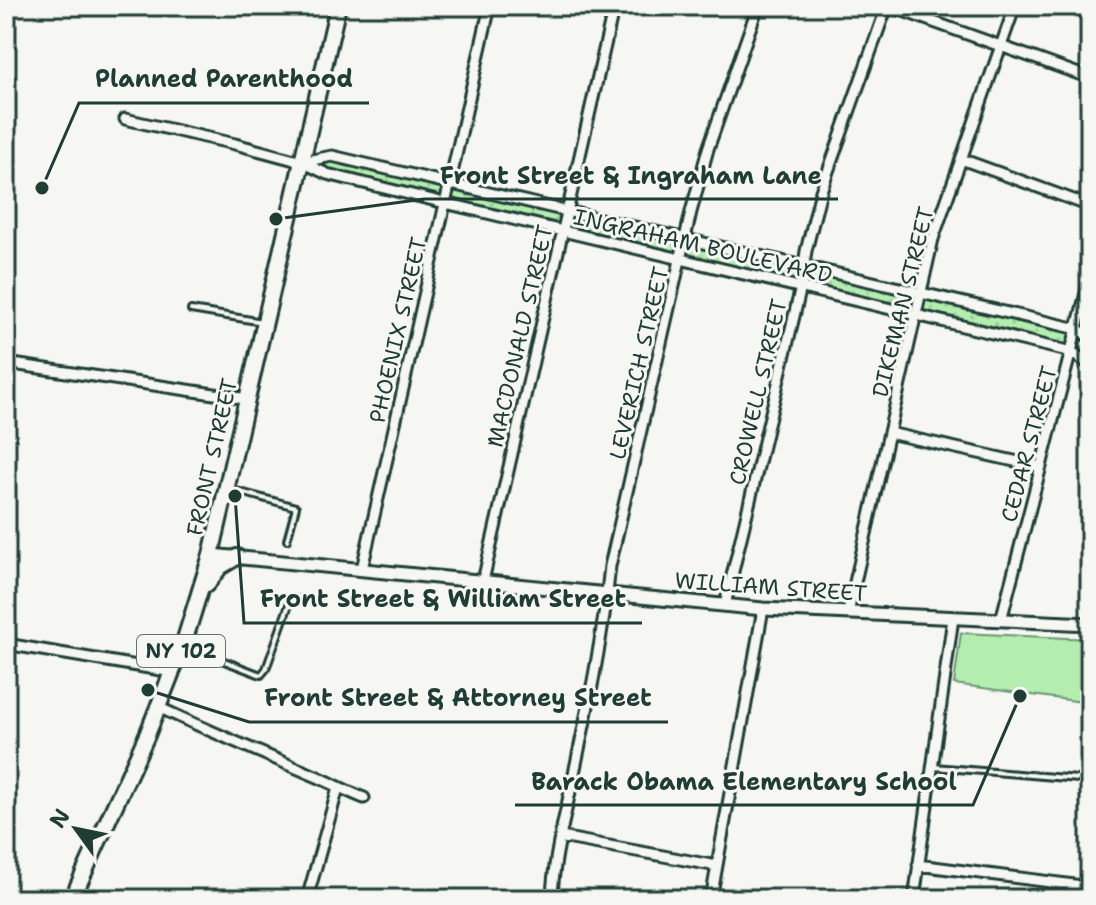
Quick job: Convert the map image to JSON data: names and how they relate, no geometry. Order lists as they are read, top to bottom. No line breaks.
{"streets":{"main road":["FRONT STREET","NY 102"],"street":["INGRAHAM BOULEVARD","DIKEMAN STREET","PHOENIX STREET","MACDONALD STREET","LEVERICH STREET","CROWELL STREET","CEDAR STREET","WILLIAM STREET"]},"crossings":[["INGRAHAM BOULEVARD","DIKEMAN STREET"],["INGRAHAM BOULEVARD","PHOENIX STREET"],["INGRAHAM BOULEVARD","MACDONALD STREET"],["INGRAHAM BOULEVARD","LEVERICH STREET"],["INGRAHAM BOULEVARD","CROWELL STREET"],["INGRAHAM BOULEVARD","CEDAR STREET"],["INGRAHAM BOULEVARD","FRONT STREET"],["DIKEMAN STREET","WILLIAM STREET"],["PHOENIX STREET","WILLIAM STREET"],["MACDONALD STREET","WILLIAM STREET"],["LEVERICH STREET","WILLIAM STREET"],["CROWELL STREET","WILLIAM STREET"],["CEDAR STREET","WILLIAM STREET"],["FRONT STREET","WILLIAM STREET"]],"places":["Planned Parenthood","Front Street & Ingraham Lane","Front Street & William Street","Front Street & Attorney Street","Barack Obama Elementary School"],"north":"top left"}
